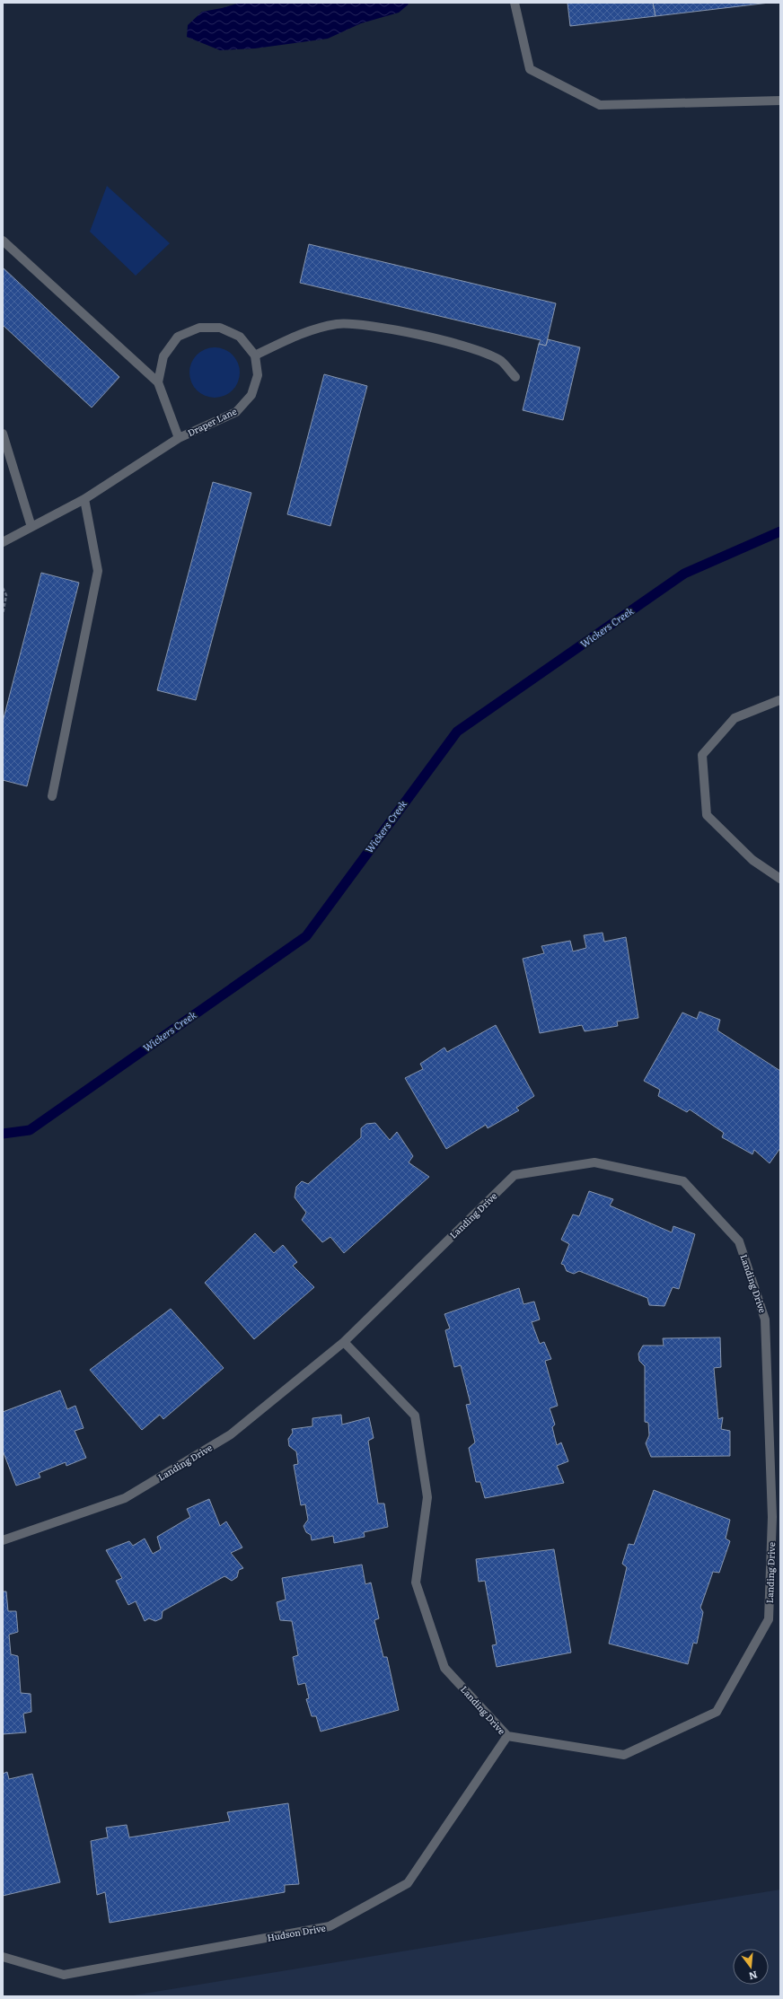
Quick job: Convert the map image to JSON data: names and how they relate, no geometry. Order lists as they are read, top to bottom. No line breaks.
{"streets":{"street":["Draper Lane","Landing Drive","Hudson Drive"]},"crossings":[["Landing Drive","Hudson Drive"]],"water":["Wickers Creek"],"north":"bottom"}
